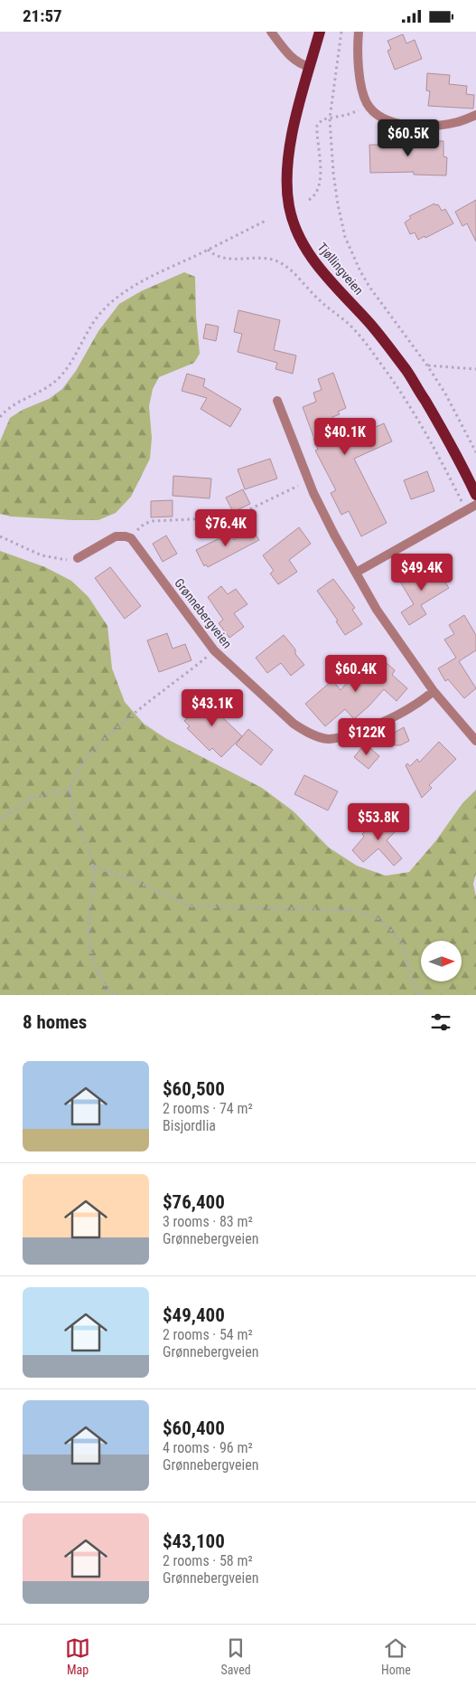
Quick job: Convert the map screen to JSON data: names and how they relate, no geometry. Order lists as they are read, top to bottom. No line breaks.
{"streets":{"main road":["Tjøllingveien"],"street":["Grønnebergveien"]},"north":"right","page":{"status":"21:57","price":["$60.5K","$40.1K","$76.4K","$49.4K","$60.4K","$43.1K","$122K","$53.8K"],"heading":"8 homes","list":[{"name":"$60,500","note":"2 rooms · 74 m² · Bisjordlia"},{"name":"$76,400","note":"3 rooms · 83 m² · Grønnebergveien"},{"name":"$49,400","note":"2 rooms · 54 m² · Grønnebergveien"},{"name":"$60,400","note":"4 rooms · 96 m² · Grønnebergveien"},{"name":"$43,100","note":"2 rooms · 58 m² · Grønnebergveien"}],"tabs":["Map","Saved","Home"]}}
